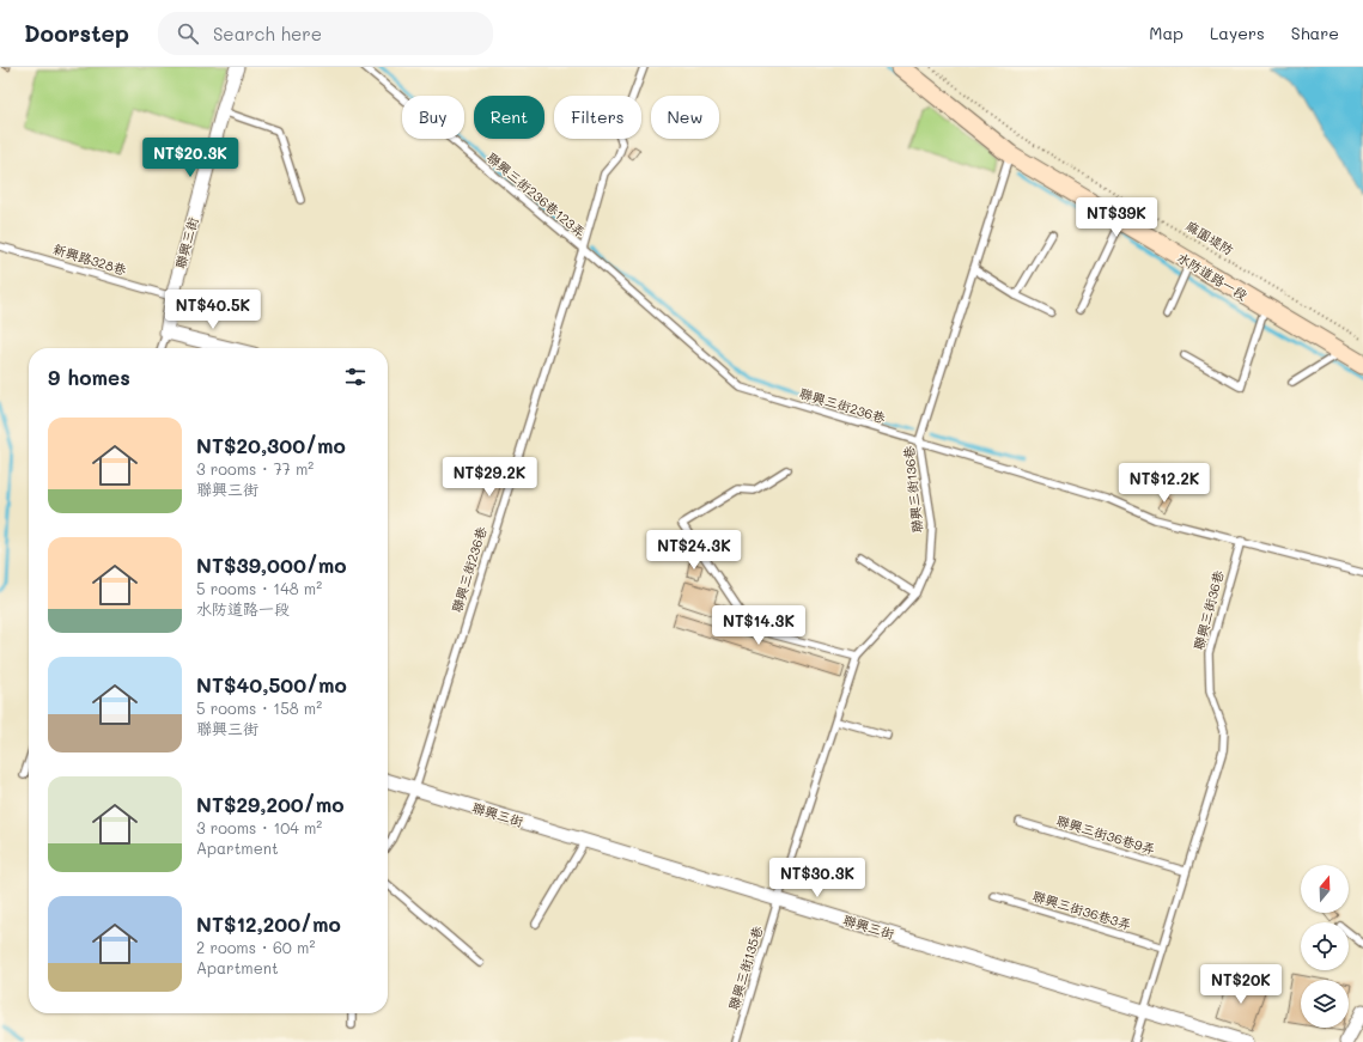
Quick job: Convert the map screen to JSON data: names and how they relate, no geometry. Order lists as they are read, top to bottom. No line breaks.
{"streets":{"street":["聯興三街","水防道路一段"],"lane":["聯興三街236巷123弄","新興路328巷","聯興三街236巷","聯興三街136巷","聯興三街36巷","聯興三街36巷9弄","聯興三街36巷3弄","聯興三街135巷"],"path":["麻園堤防"]},"crossings":[["聯興三街236巷123弄","聯興三街236巷"],["聯興三街","新興路328巷"],["聯興三街","聯興三街236巷"],["聯興三街","聯興三街136巷"],["聯興三街","聯興三街36巷"],["聯興三街","聯興三街135巷"],["水防道路一段","聯興三街136巷"],["聯興三街236巷","聯興三街136巷"],["聯興三街136巷","聯興三街135巷"],["聯興三街36巷","聯興三街36巷9弄"],["聯興三街36巷","聯興三街36巷3弄"]],"north":"top","page":{"header":"Doorstep","search":"Search here","nav":["Map","Layers","Share"],"chip":["Buy","Rent","Filters","New"],"price":["NT$20.3K","NT$39K","NT$40.5K","NT$29.2K","NT$12.2K","NT$24.3K","NT$14.3K","NT$30.3K","NT$20K"],"heading":"9 homes","list":[{"name":"NT$20,300/mo","note":"3 rooms · 77 m² · 聯興三街"},{"name":"NT$39,000/mo","note":"5 rooms · 148 m² · 水防道路一段"},{"name":"NT$40,500/mo","note":"5 rooms · 158 m² · 聯興三街"},{"name":"NT$29,200/mo","note":"3 rooms · 104 m² · Apartment"},{"name":"NT$12,200/mo","note":"2 rooms · 60 m² · Apartment"}]}}
